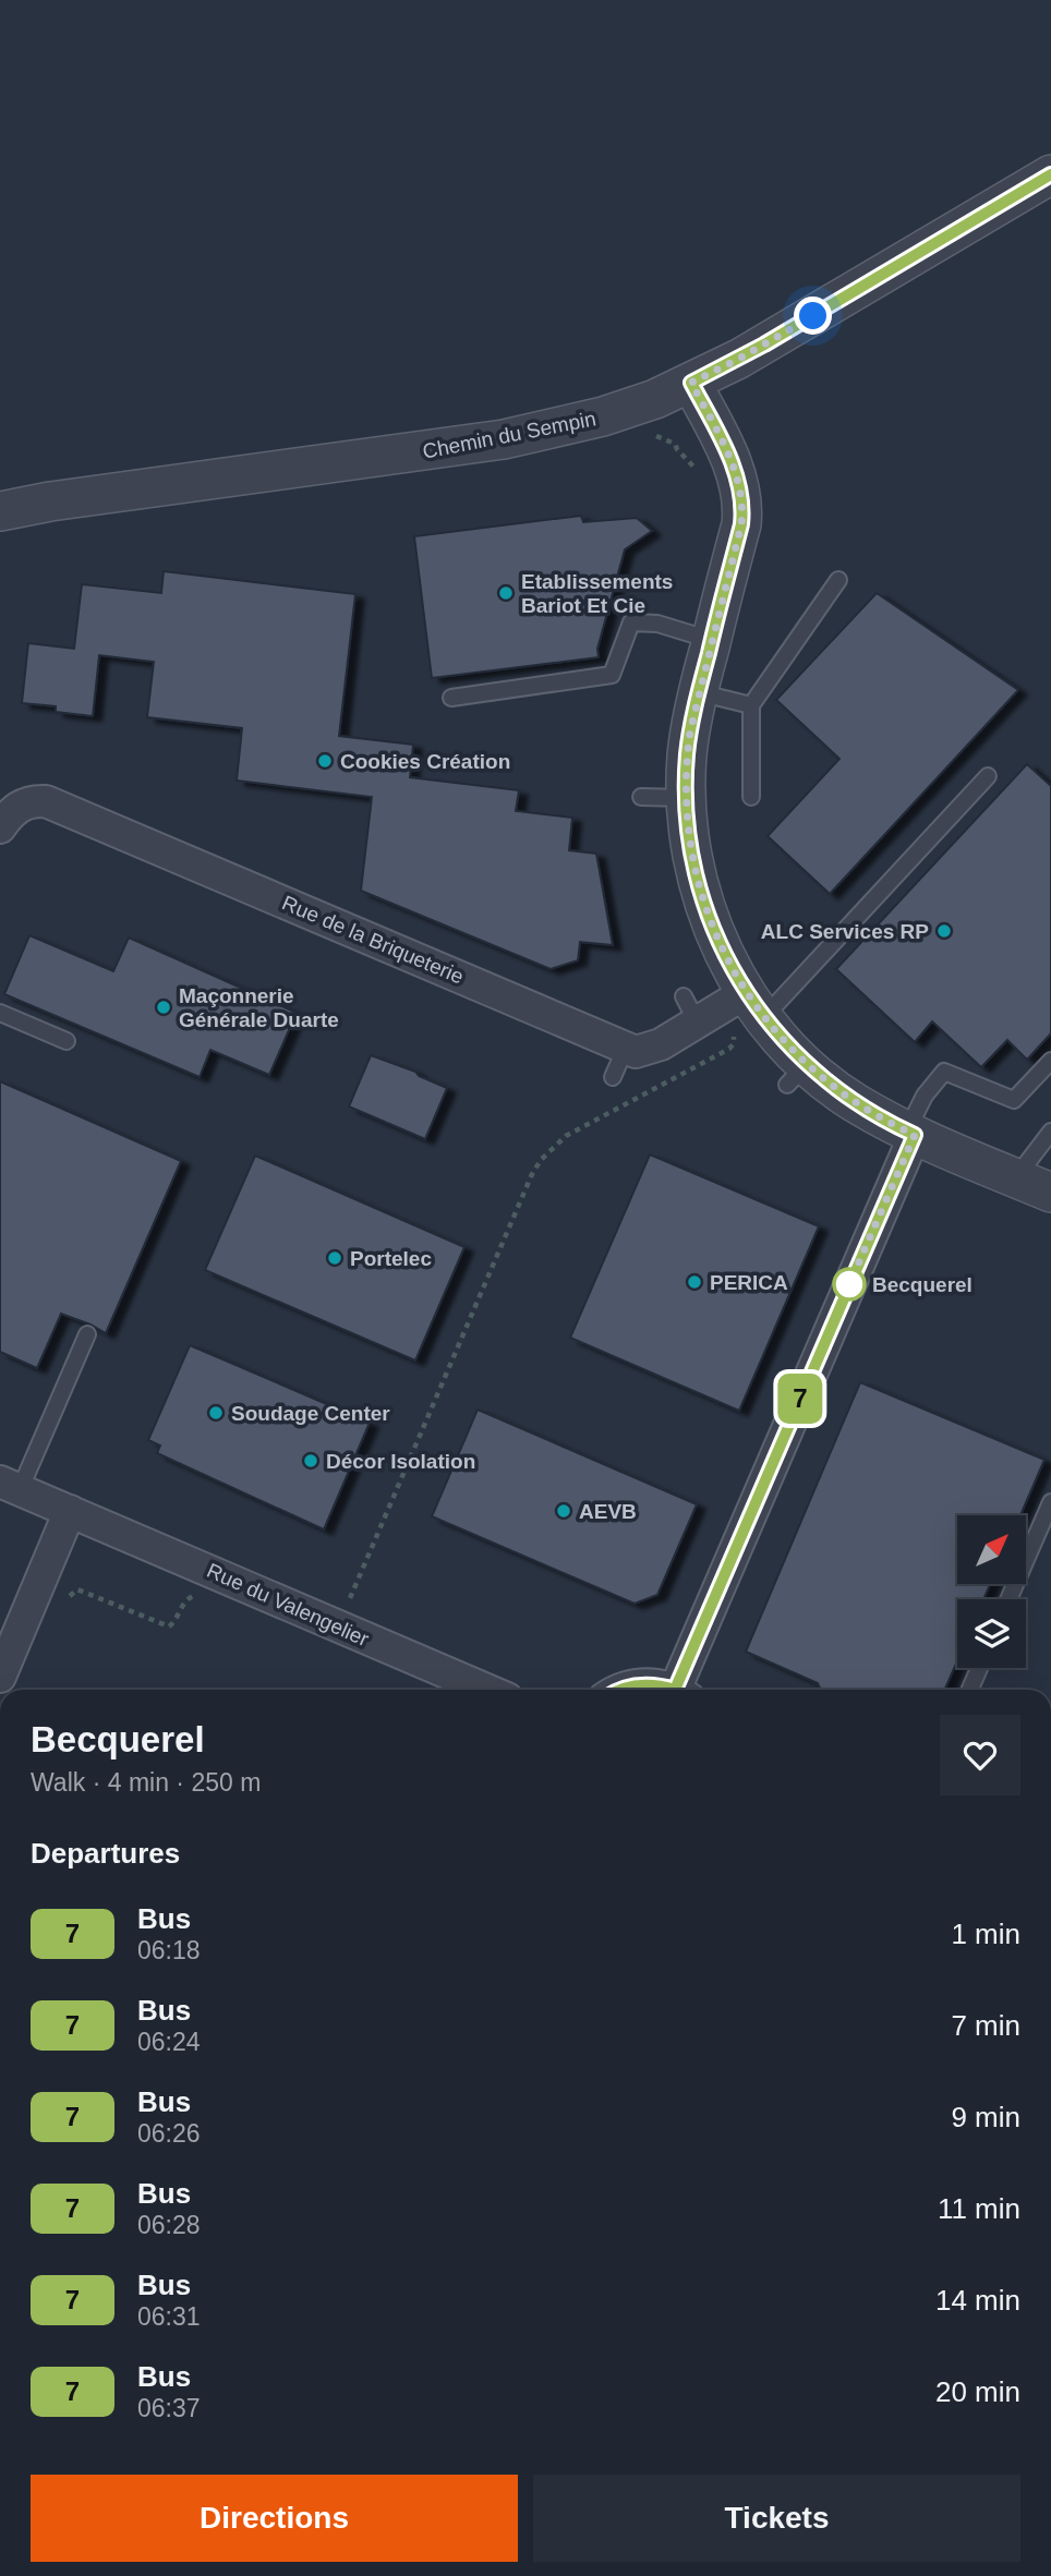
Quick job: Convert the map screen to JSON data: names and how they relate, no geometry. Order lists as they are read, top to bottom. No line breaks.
{"streets":{"street":["Chemin du Sempin","Rue de la Briqueterie","Rue du Valengelier"]},"places":["Etablissements Bariot Et Cie","Cookies Création","ALC Services RP","Maçonnerie Générale Duarte","Portelec","PERICA","Becquerel","Soudage Center","Décor Isolation","AEVB"],"lines":["bus line 7"],"north":"top right","page":{"on_map":"7","heading":[["Becquerel","Walk · 4 min · 250 m"],"Departures"],"list":[{"mark":"7","name":"Bus","note":"06:18","value":"1 min"},{"mark":"7","name":"Bus","note":"06:24","value":"7 min"},{"mark":"7","name":"Bus","note":"06:26","value":"9 min"},{"mark":"7","name":"Bus","note":"06:28","value":"11 min"},{"mark":"7","name":"Bus","note":"06:31","value":"14 min"},{"mark":"7","name":"Bus","note":"06:37","value":"20 min"}],"buttons":["Directions","Tickets"]}}
